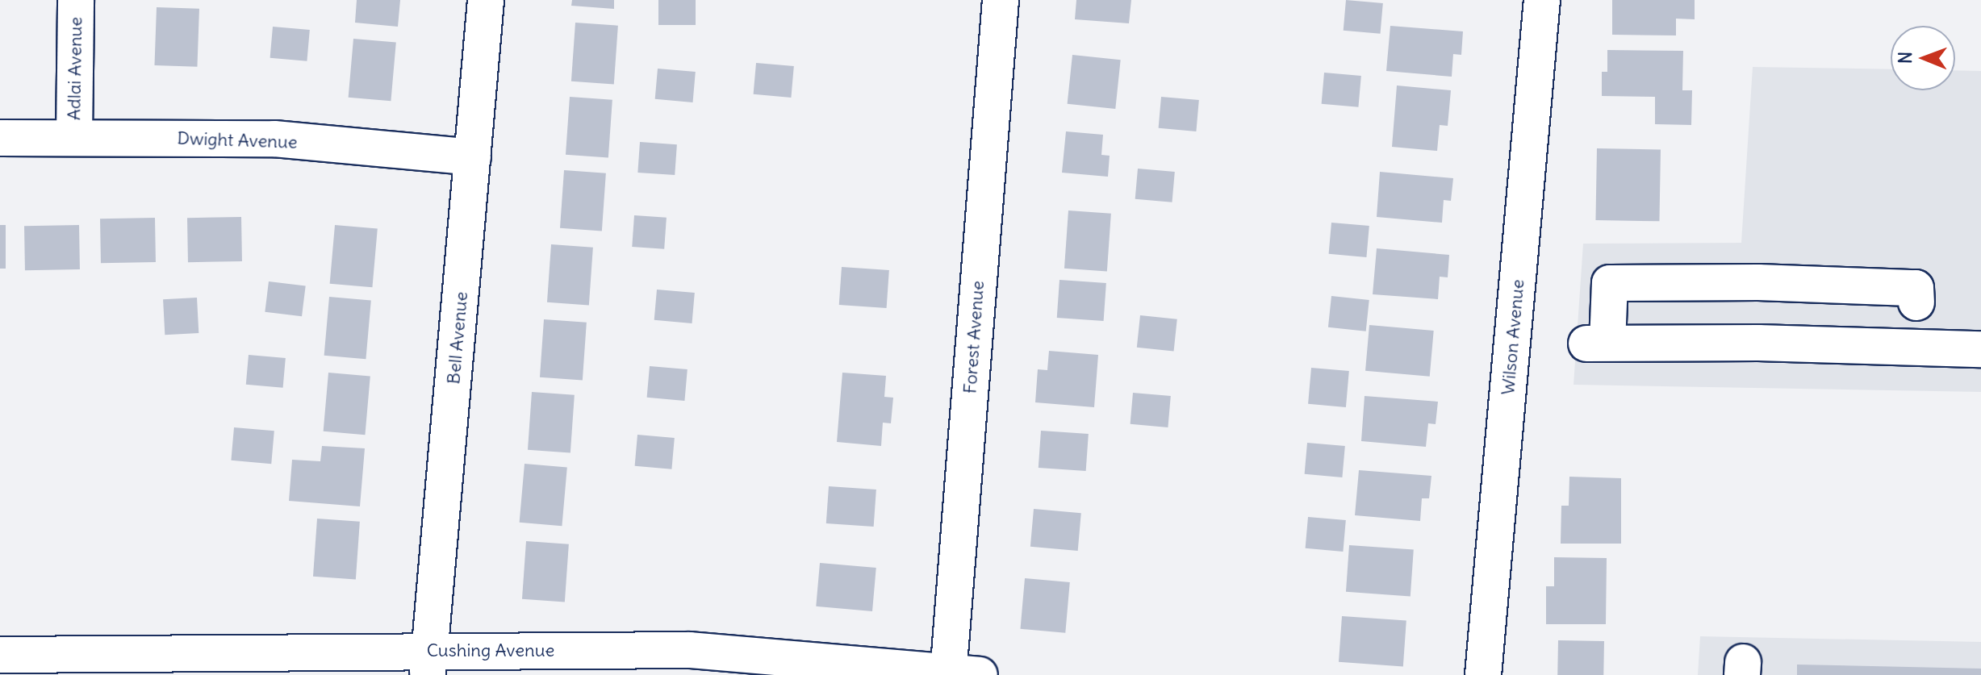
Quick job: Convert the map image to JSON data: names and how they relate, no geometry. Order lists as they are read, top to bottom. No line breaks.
{"streets":{"street":["Adlai Avenue","Dwight Avenue","Forest Avenue","Wilson Avenue","Bell Avenue","Cushing Avenue"]},"crossings":[["Adlai Avenue","Dwight Avenue"],["Dwight Avenue","Bell Avenue"],["Forest Avenue","Cushing Avenue"],["Bell Avenue","Cushing Avenue"]],"north":"left"}
